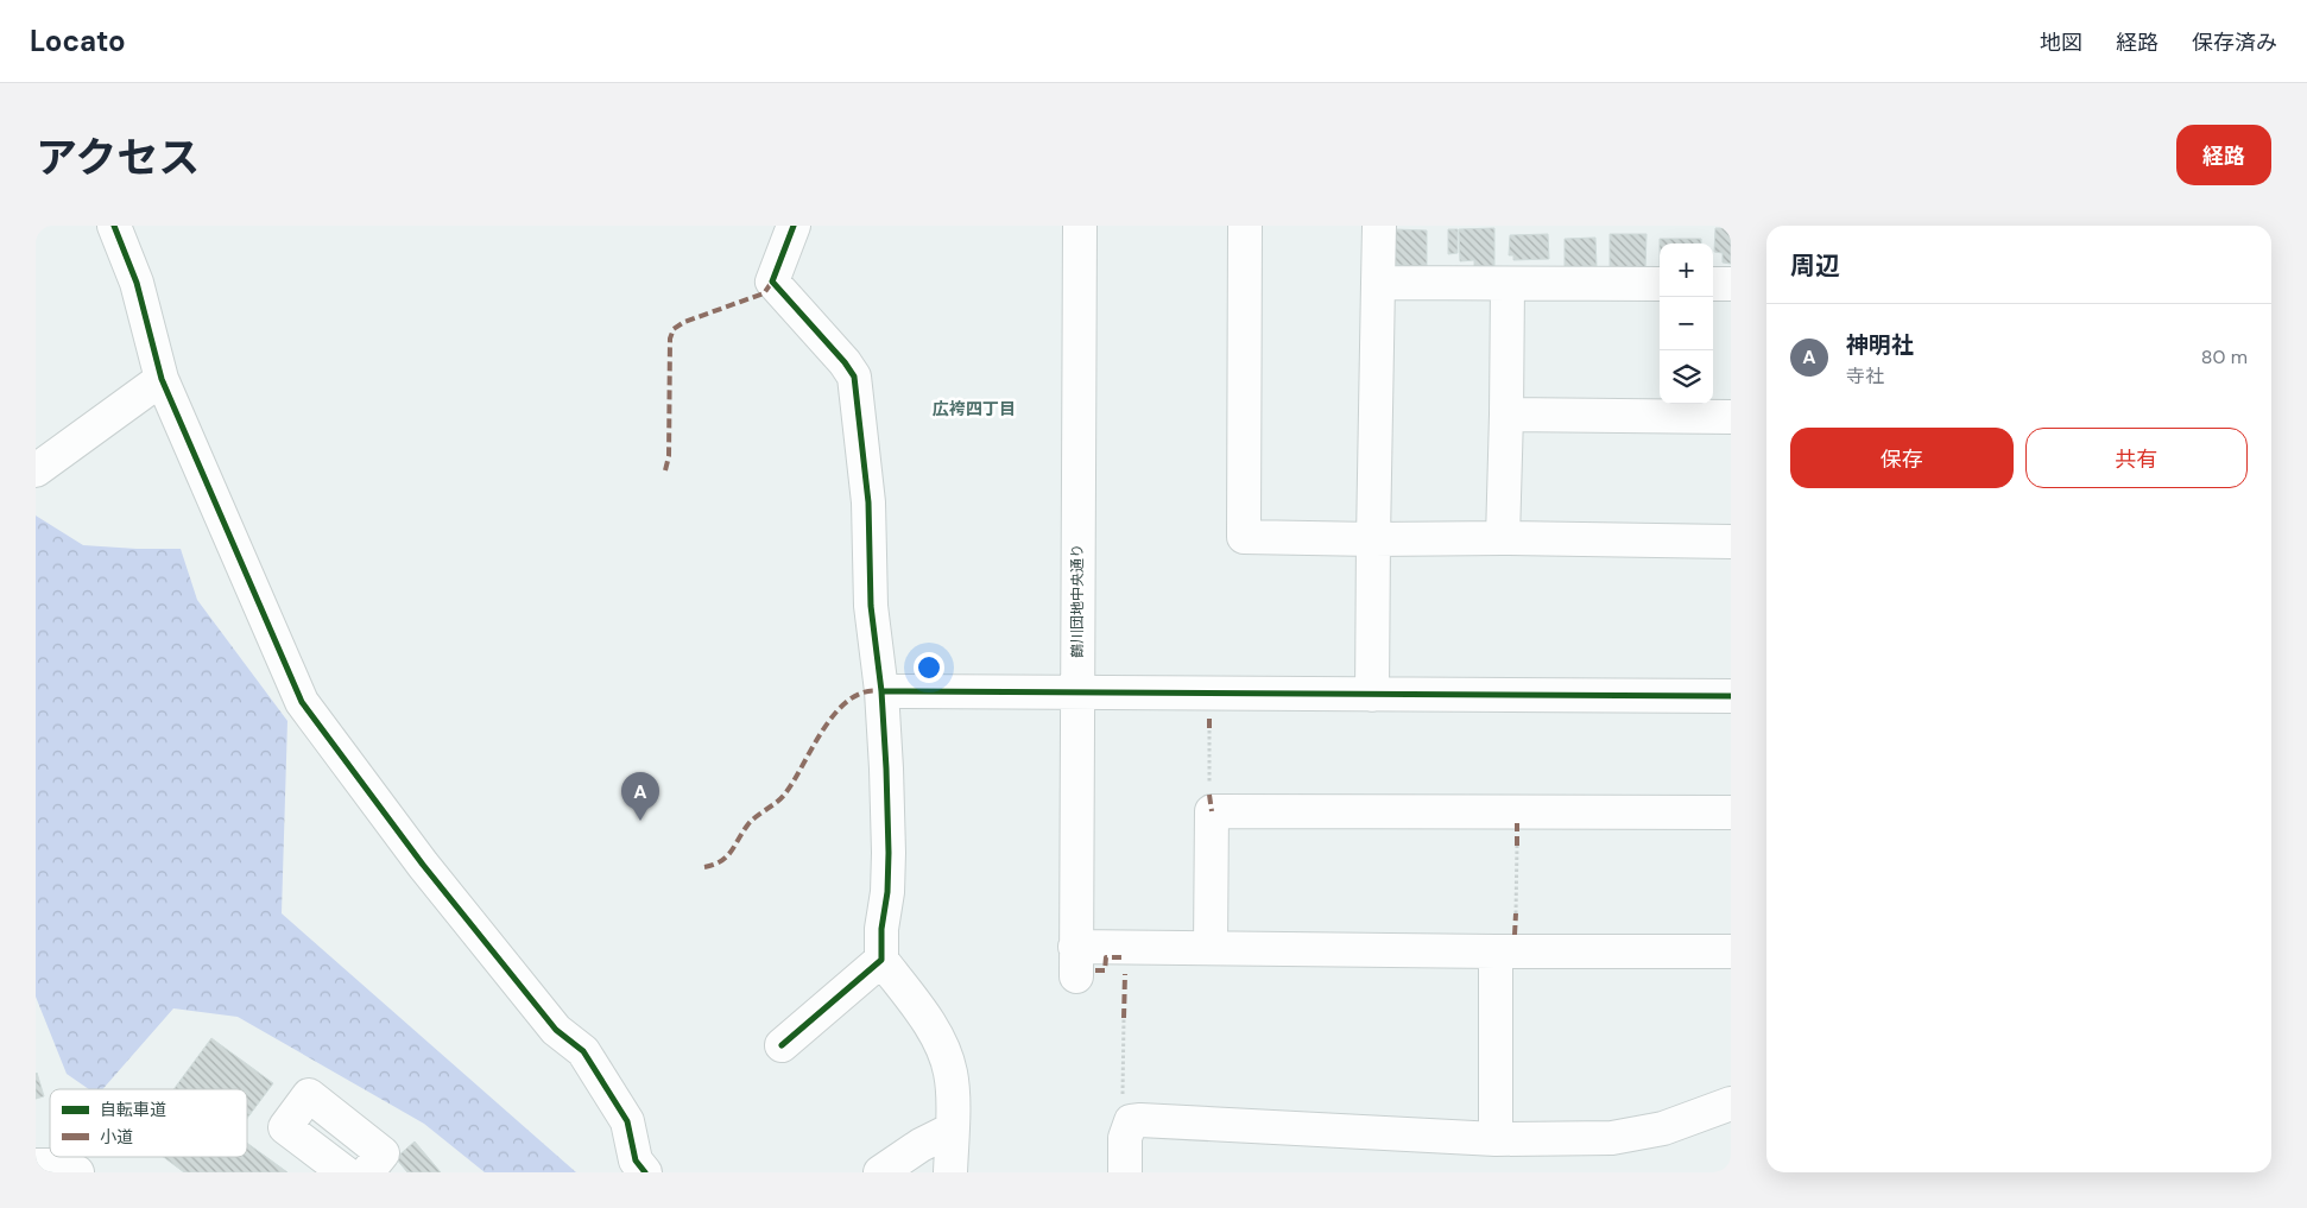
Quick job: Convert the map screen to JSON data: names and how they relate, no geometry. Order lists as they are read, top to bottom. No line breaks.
{"streets":{"street":["鶴川団地中央通り"]},"districts":["広袴四丁目"],"legend":["自転車道","小道"],"page":{"header":"Locato","nav":["地図","経路","保存済み"],"title":"アクセス","buttons":["経路",["保存","共有"]],"heading":"周辺","map_buttons":["+","−"],"list":[{"mark":"A","name":"神明社","note":"寺社","value":"80 m"}],"pins":"A"}}
